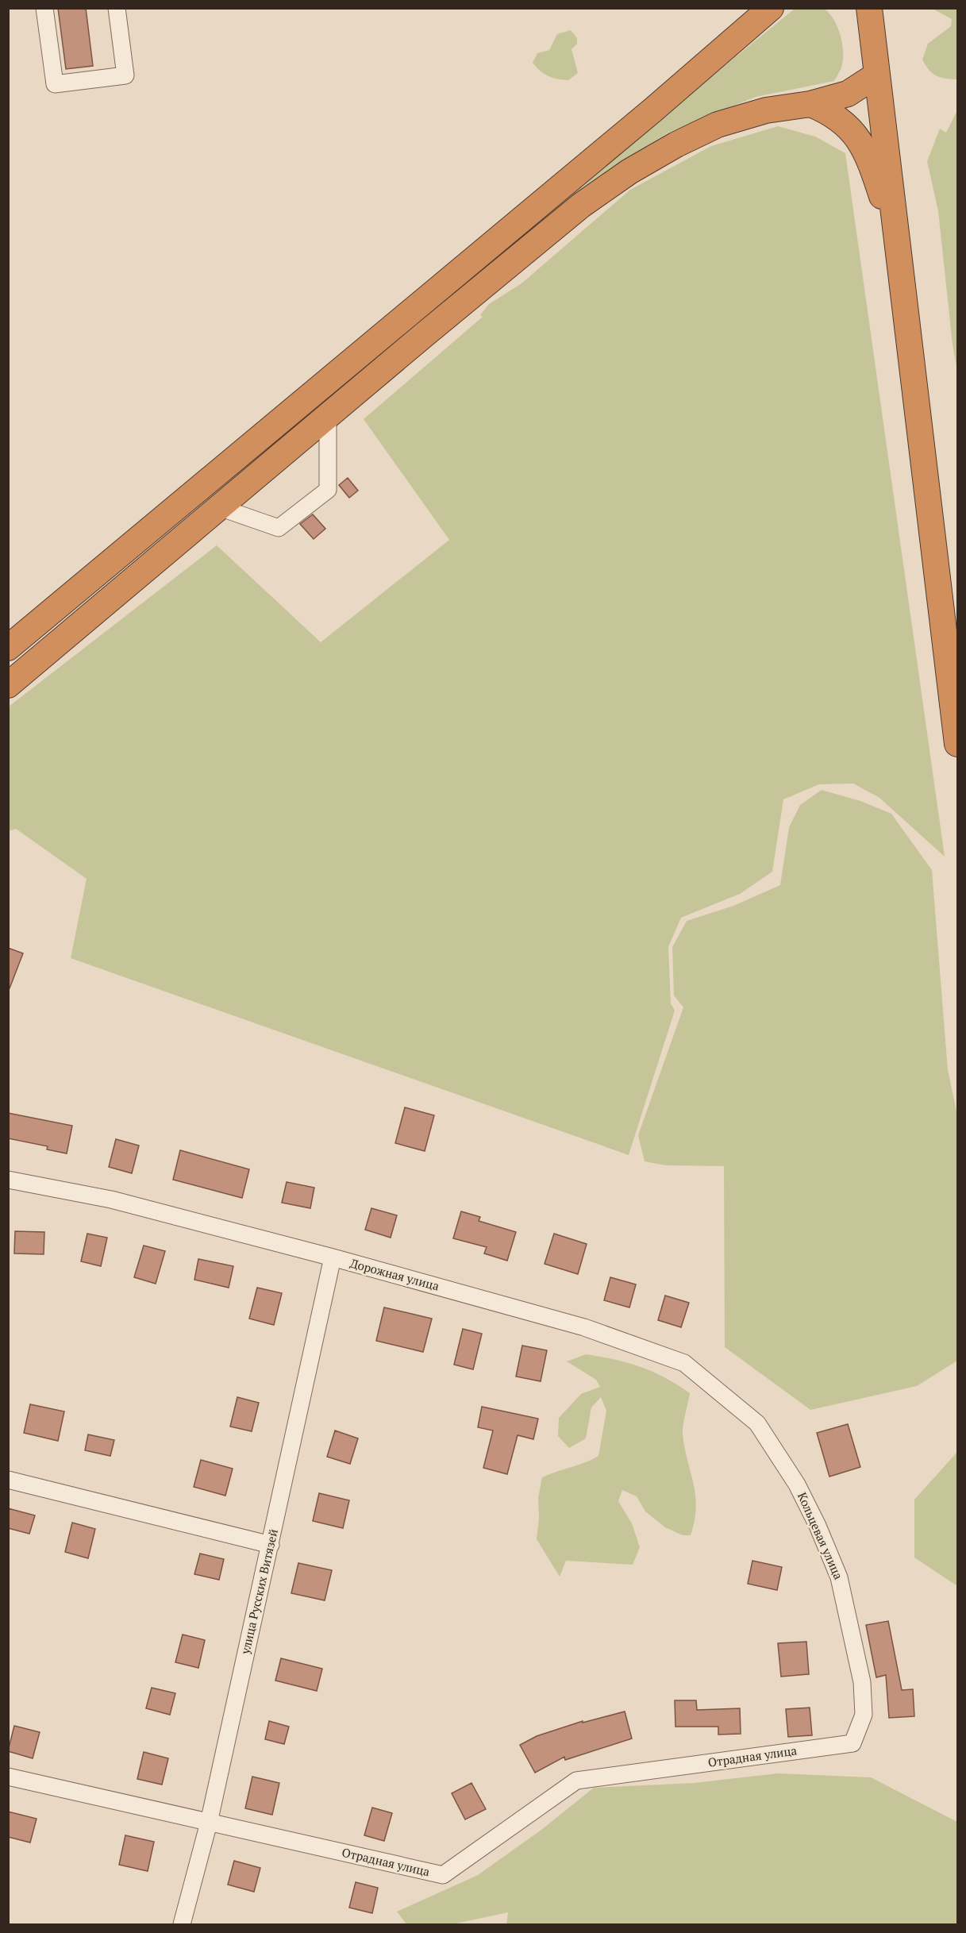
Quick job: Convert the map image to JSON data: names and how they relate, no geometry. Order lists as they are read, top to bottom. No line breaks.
{"streets":{"street":["Дорожная улица","Кольцевая улица","улица Русских Витязей","Отрадная улица"]},"crossings":[["Дорожная улица","Кольцевая улица"],["Дорожная улица","улица Русских Витязей"],["Кольцевая улица","Отрадная улица"],["улица Русских Витязей","Отрадная улица"]]}
